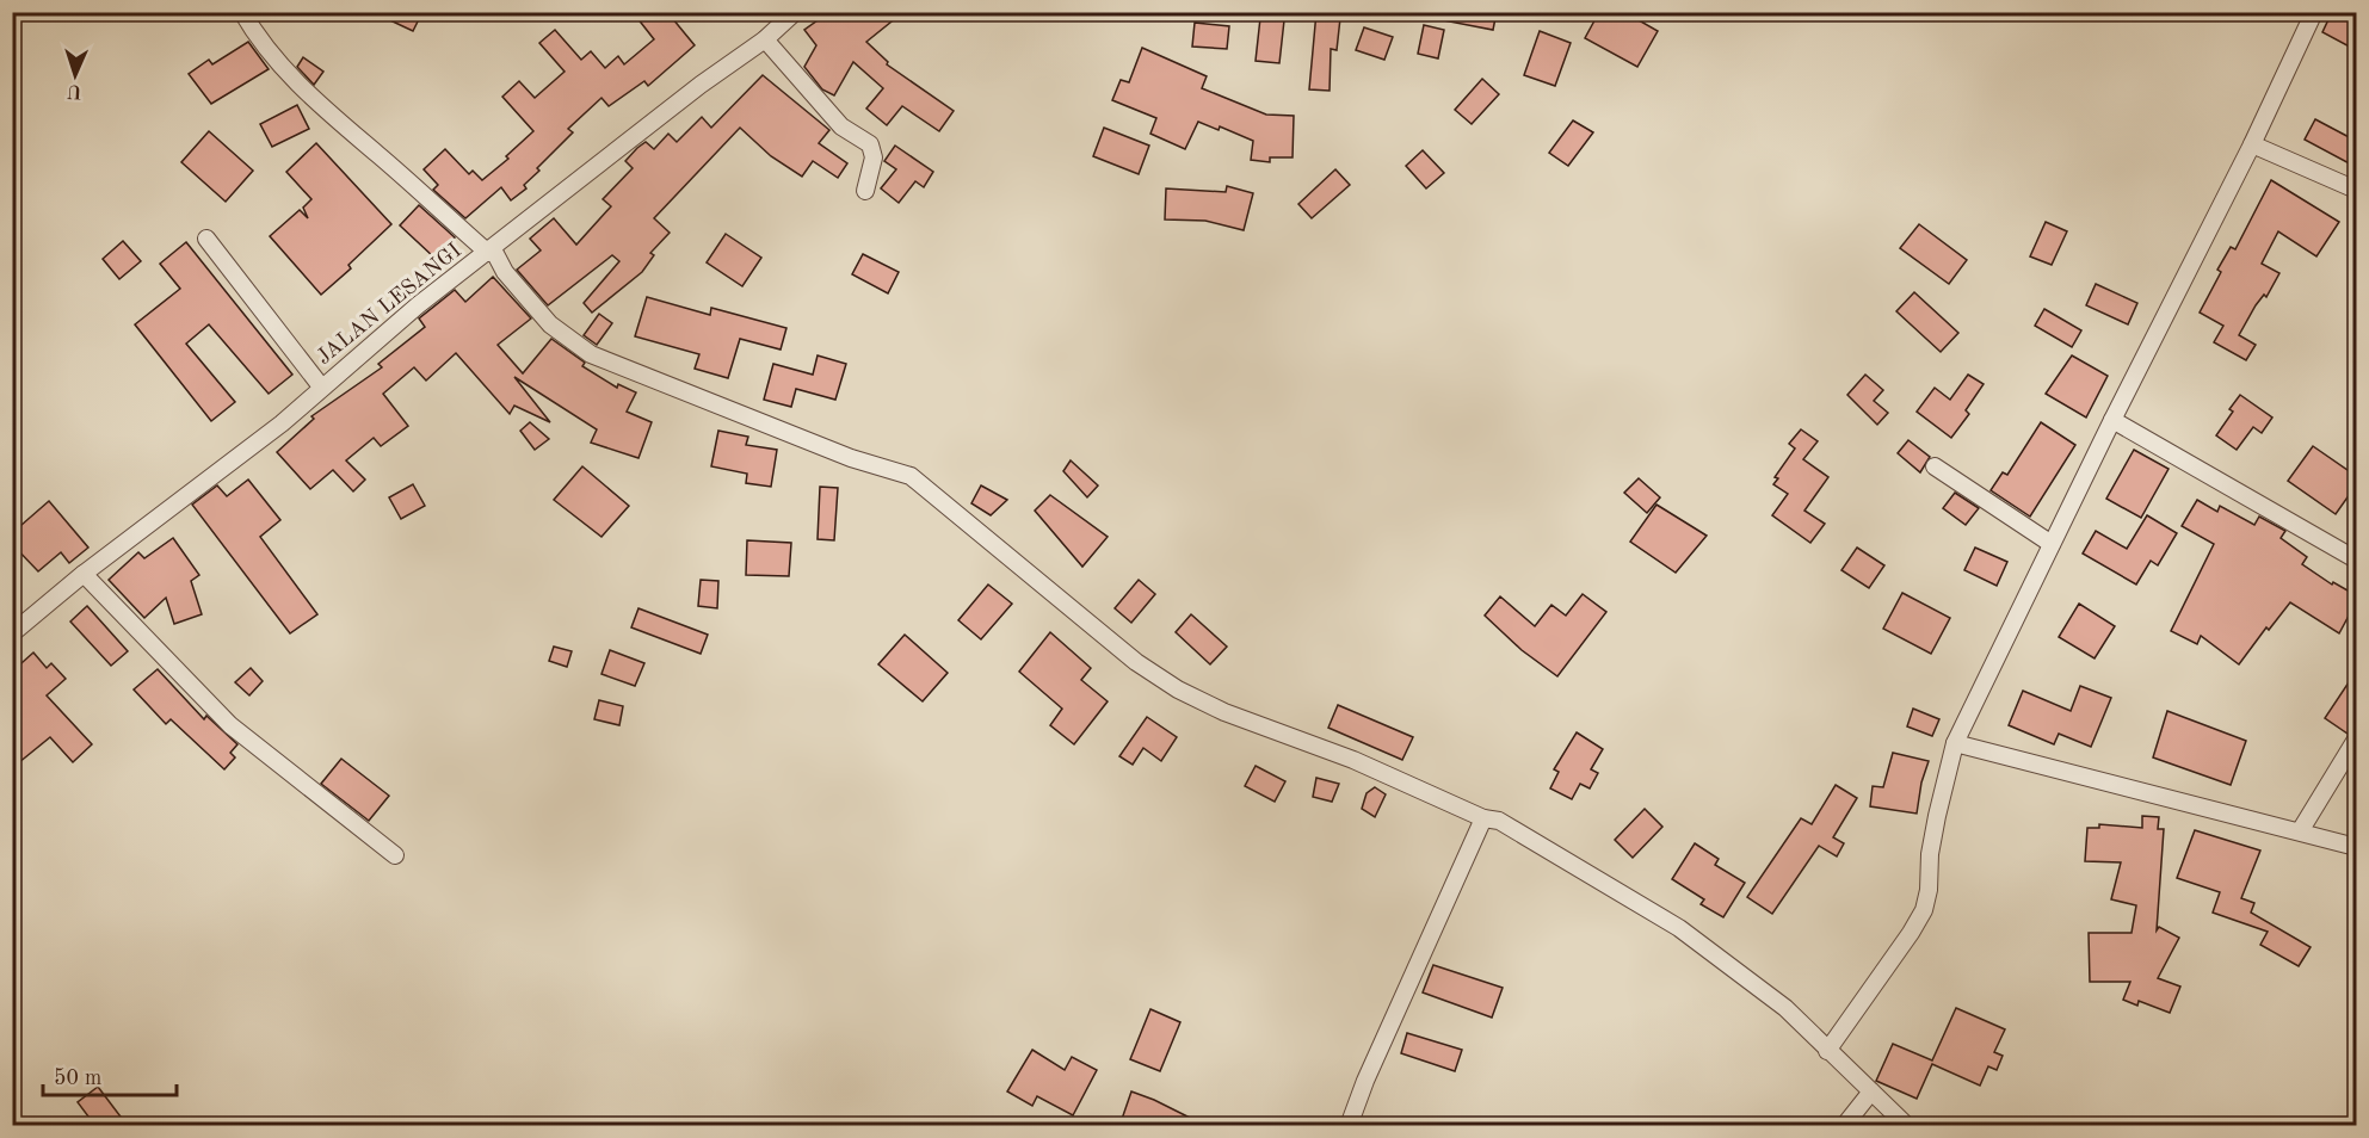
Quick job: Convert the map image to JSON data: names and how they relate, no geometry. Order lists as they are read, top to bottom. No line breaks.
{"streets":{"street":["JALAN LESANGI"]},"scale_bar":"50 m","north":"bottom"}
